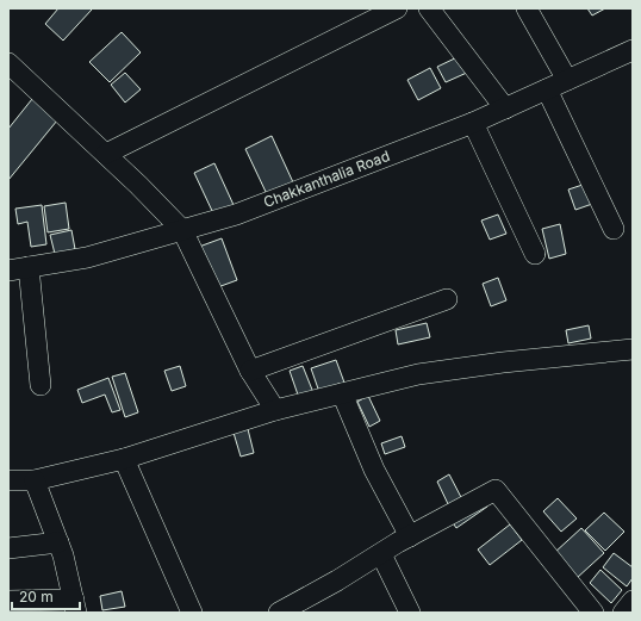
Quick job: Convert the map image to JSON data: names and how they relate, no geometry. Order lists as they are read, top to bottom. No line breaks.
{"streets":{"street":["Chakkanthalia Road"]},"scale_bar":"20 m"}
